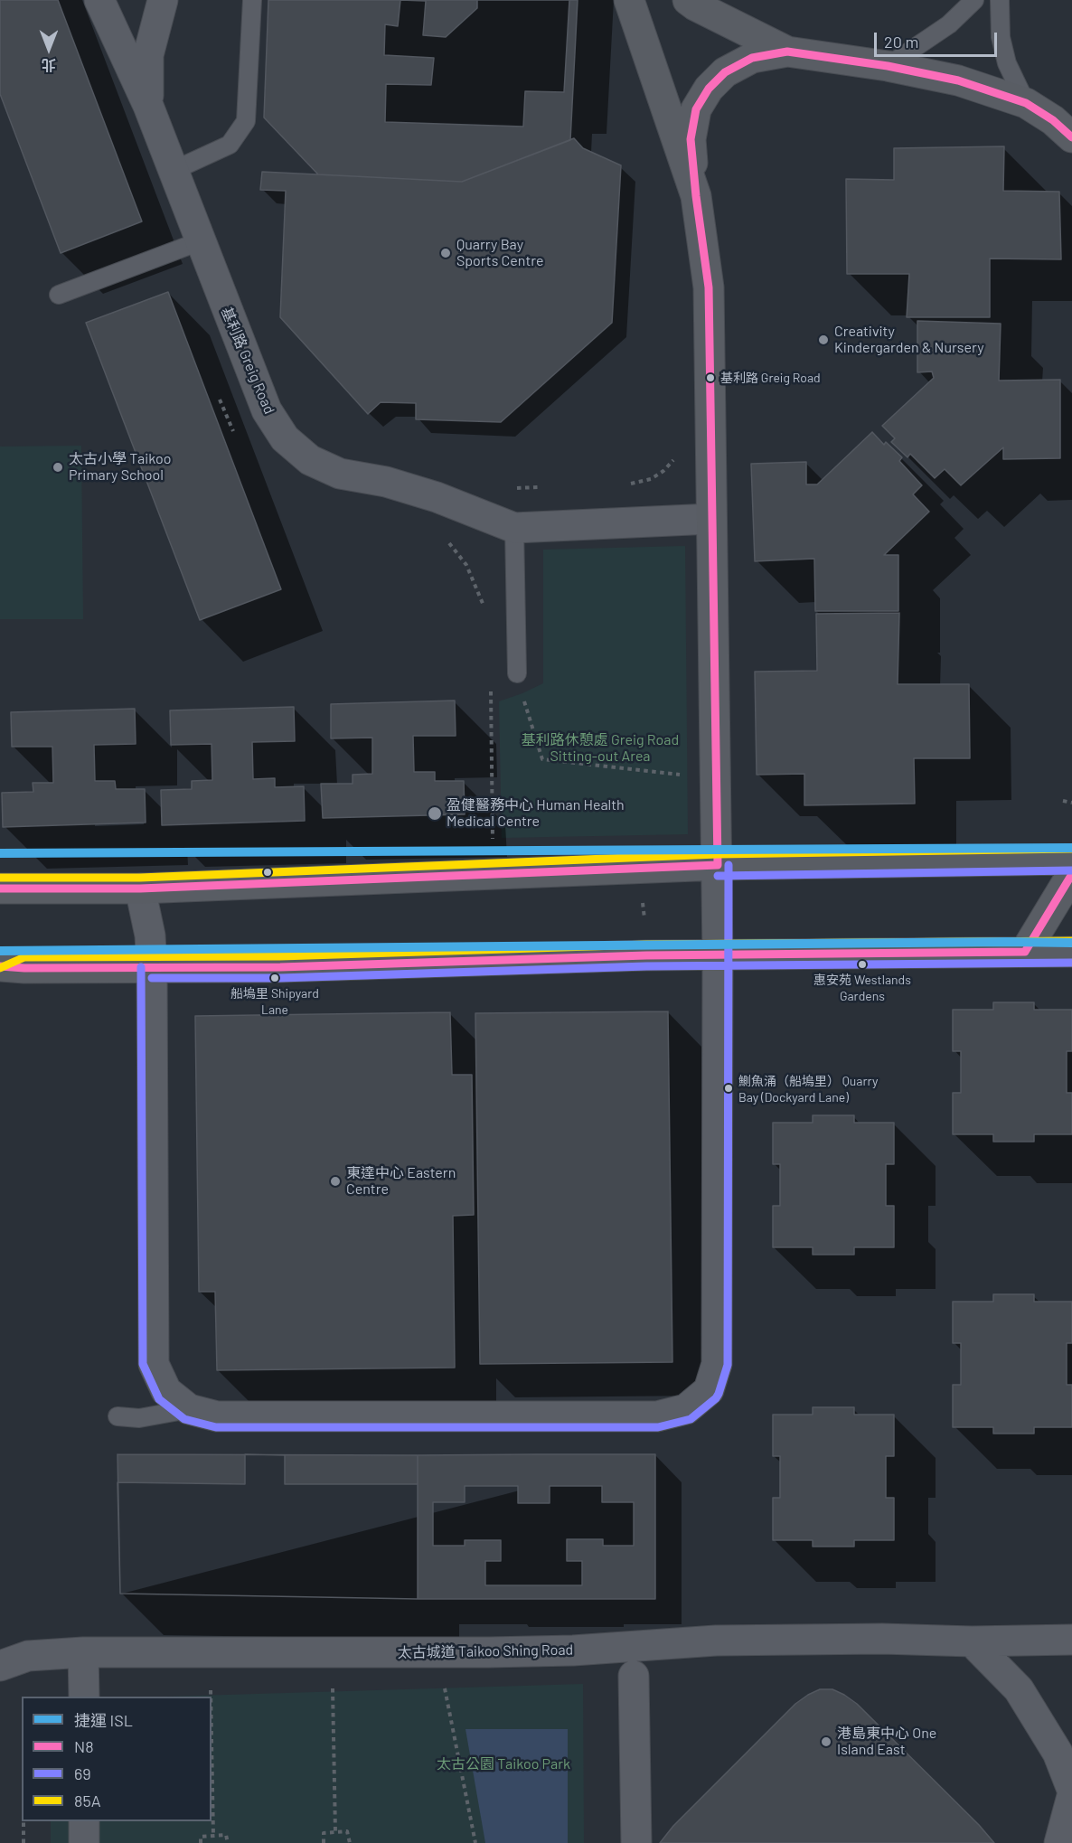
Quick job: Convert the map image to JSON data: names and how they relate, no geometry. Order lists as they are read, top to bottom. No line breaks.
{"streets":{"street":["基利路 Greig Road","太古城道 Taikoo Shing Road"]},"parks":["基利路休憩處 Greig Road Sitting-out Area","太古公園 Taikoo Park"],"places":["Quarry Bay Sports Centre","Creativity Kindergarden & Nursery","基利路 Greig Road","太古小學 Taikoo Primary School","盈健醫務中心 Human Health Medical Centre","惠安苑 Westlands Gardens","船塢里 Shipyard Lane","鰂魚涌（船塢里） Quarry Bay (Dockyard Lane)","東達中心 Eastern Centre","港島東中心 One Island East"],"lines":["transit line N8","metro line ISL","transit line 85A","transit line 69"],"legend":["捷運 ISL","N8","69","85A"],"scale_bar":"20 m","north":"bottom"}
